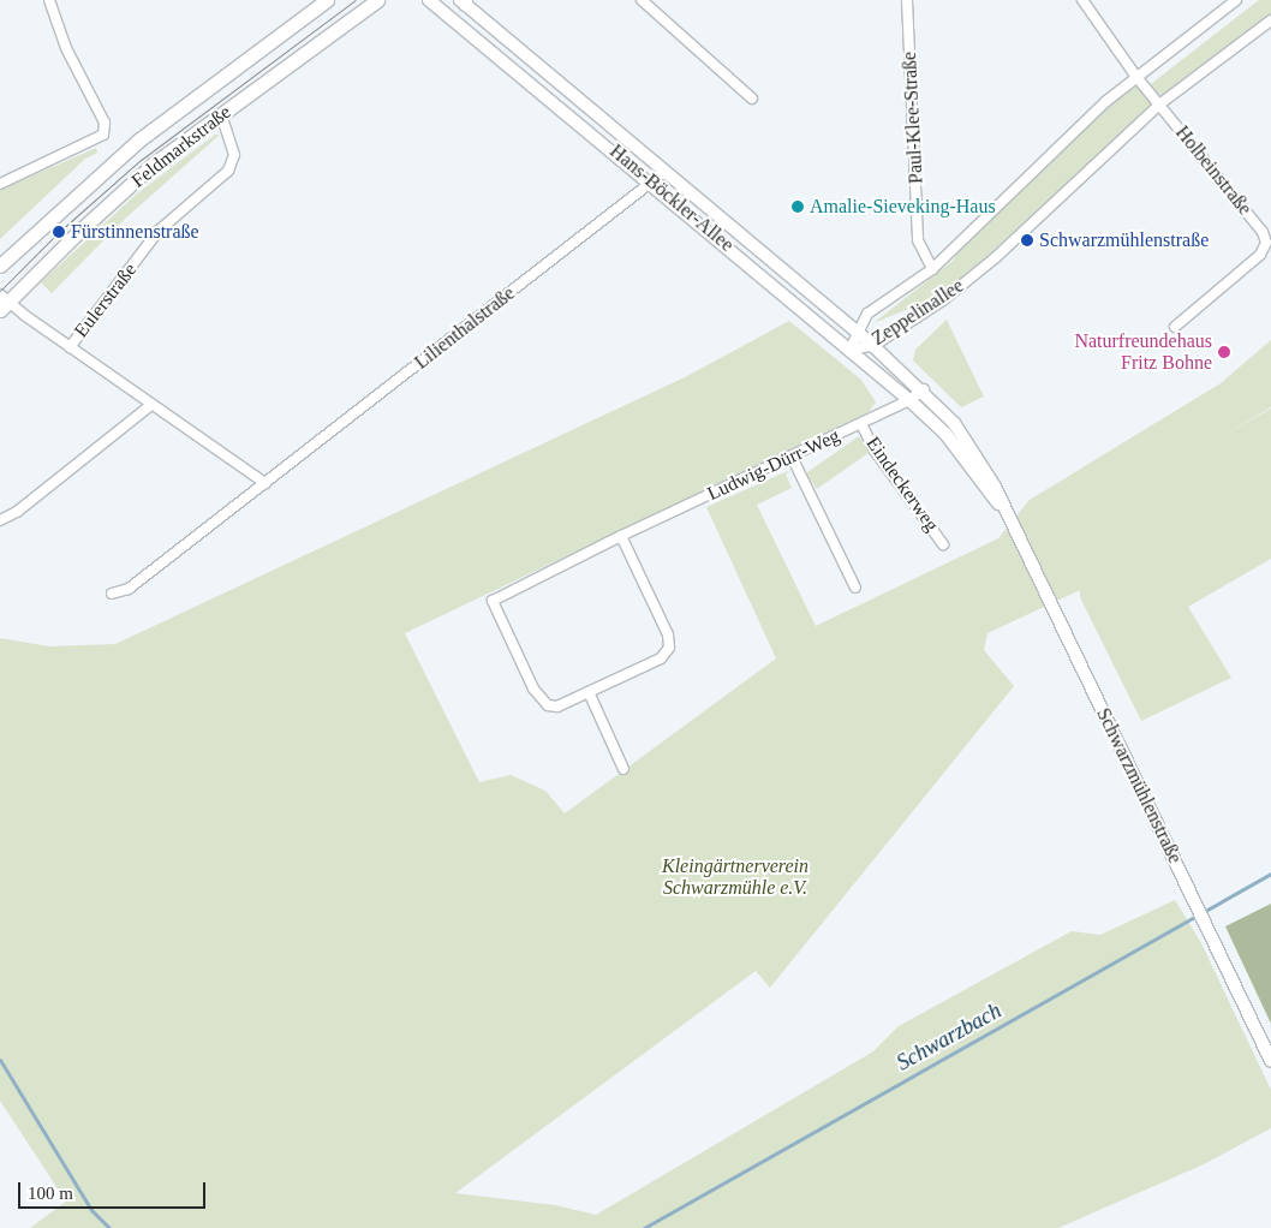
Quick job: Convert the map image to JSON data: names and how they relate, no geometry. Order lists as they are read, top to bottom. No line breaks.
{"streets":{"main road":["Feldmarkstraße"],"street":["Paul-Klee-Straße","Holbeinstraße","Hans-Böckler-Allee","Eulerstraße","Zeppelinallee","Lilienthalstraße","Ludwig-Dürr-Weg","Eindeckerweg","Schwarzmühlenstraße"]},"crossings":[["Paul-Klee-Straße","Zeppelinallee"],["Feldmarkstraße","Eulerstraße"],["Holbeinstraße","Zeppelinallee"],["Hans-Böckler-Allee","Zeppelinallee"],["Hans-Böckler-Allee","Lilienthalstraße"],["Hans-Böckler-Allee","Ludwig-Dürr-Weg"],["Hans-Böckler-Allee","Schwarzmühlenstraße"],["Ludwig-Dürr-Weg","Eindeckerweg"],["Ludwig-Dürr-Weg","Schwarzmühlenstraße"]],"water":["Schwarzbach"],"parks":["Kleingärtnerverein Schwarzmühle e.V."],"places":["Amalie-Sieveking-Haus","Fürstinnenstraße","Schwarzmühlenstraße","Naturfreundehaus Fritz Bohne"],"scale_bar":"100 m"}
